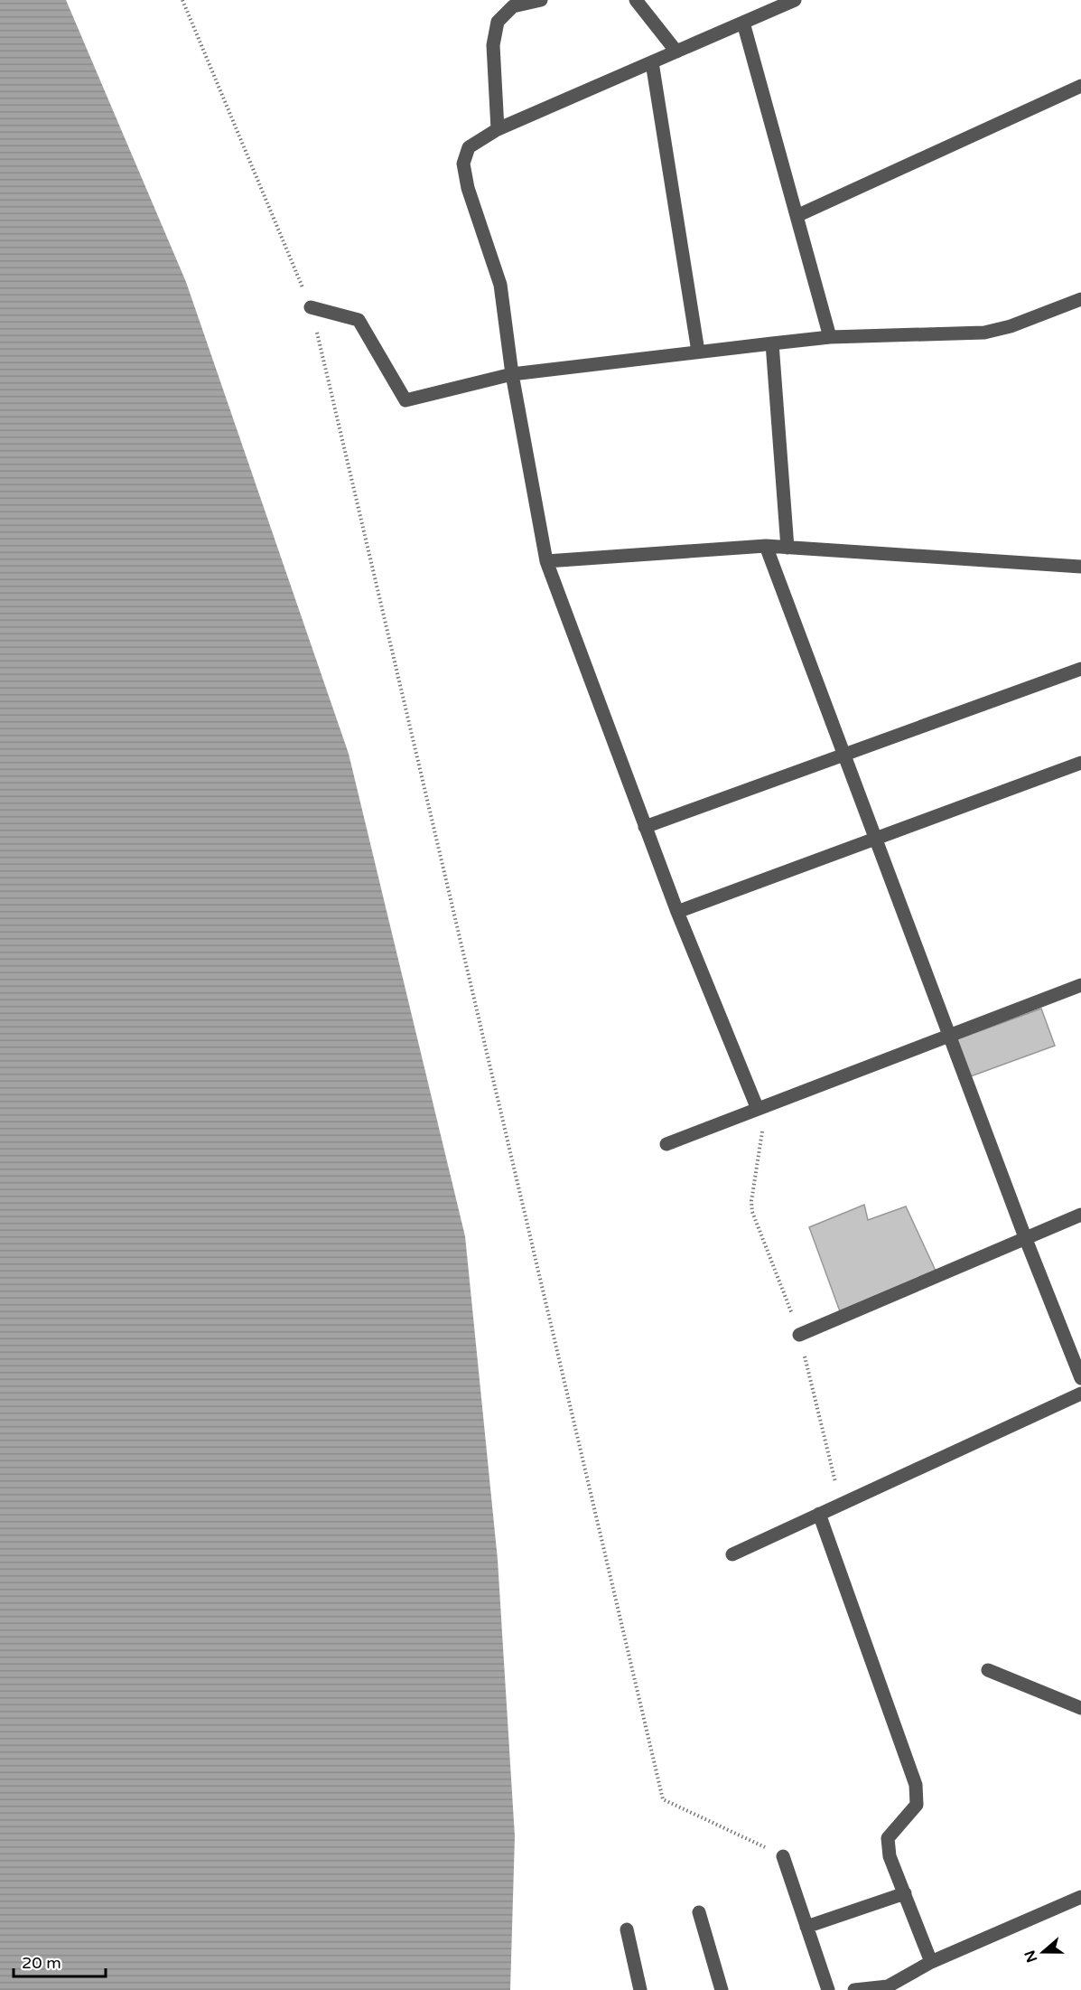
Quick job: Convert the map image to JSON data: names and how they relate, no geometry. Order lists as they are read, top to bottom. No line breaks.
{"scale_bar":"20 m","north":"left"}
